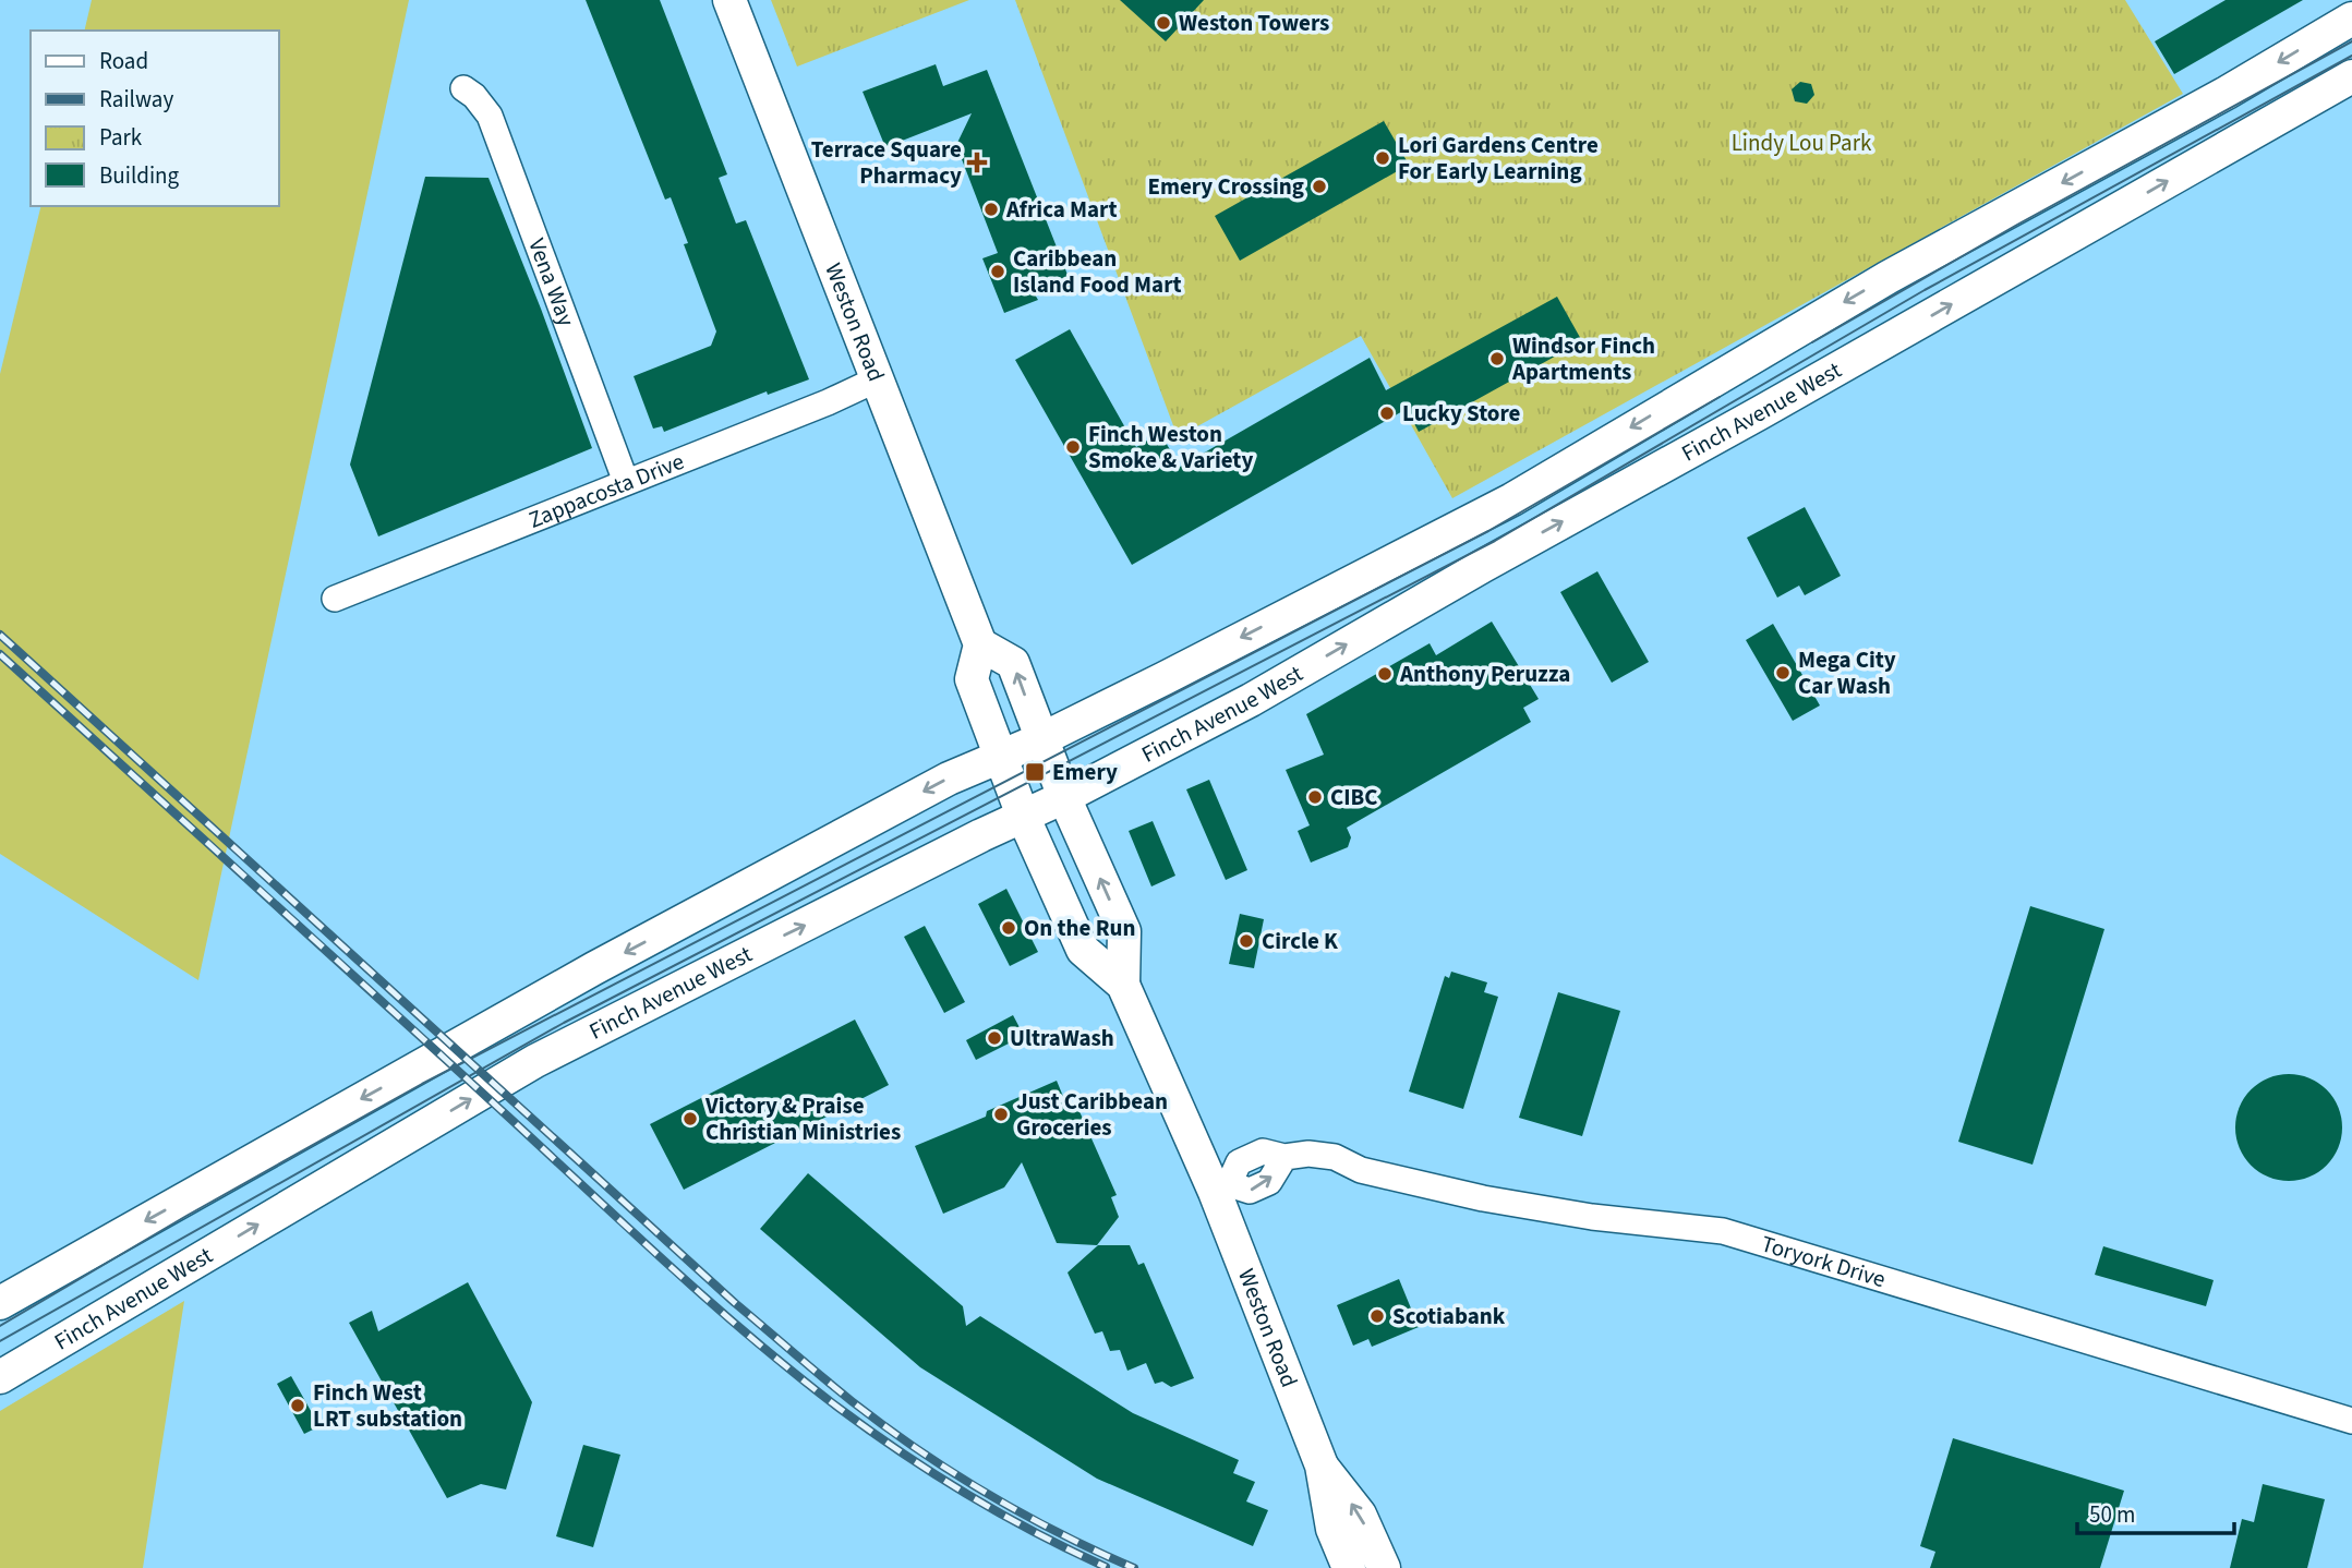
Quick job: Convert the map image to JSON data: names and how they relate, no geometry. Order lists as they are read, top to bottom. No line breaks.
{"streets":{"main road":["Weston Road","Finch Avenue West"],"street":["Vena Way","Zappacosta Drive","Toryork Drive"]},"crossings":[["Vena Way","Zappacosta Drive"],["Weston Road","Finch Avenue West"],["Weston Road","Zappacosta Drive"],["Weston Road","Toryork Drive"]],"parks":["Lindy Lou Park"],"places":{"other":["Weston Towers","Lori Gardens Centre For Early Learning","Emery Crossing","Africa Mart","Caribbean Island Food Mart","Windsor Finch Apartments","Lucky Store","Finch Weston Smoke & Variety","Mega City Car Wash","Anthony Peruzza","CIBC","On the Run","Circle K","UltraWash","Just Caribbean Groceries","Victory & Praise Christian Ministries","Scotiabank","Finch West LRT substation"],"health":["Terrace Square Pharmacy"],"transit":["Emery"]},"legend":["Road","Railway","Park","Building"],"scale_bar":"50 m"}
